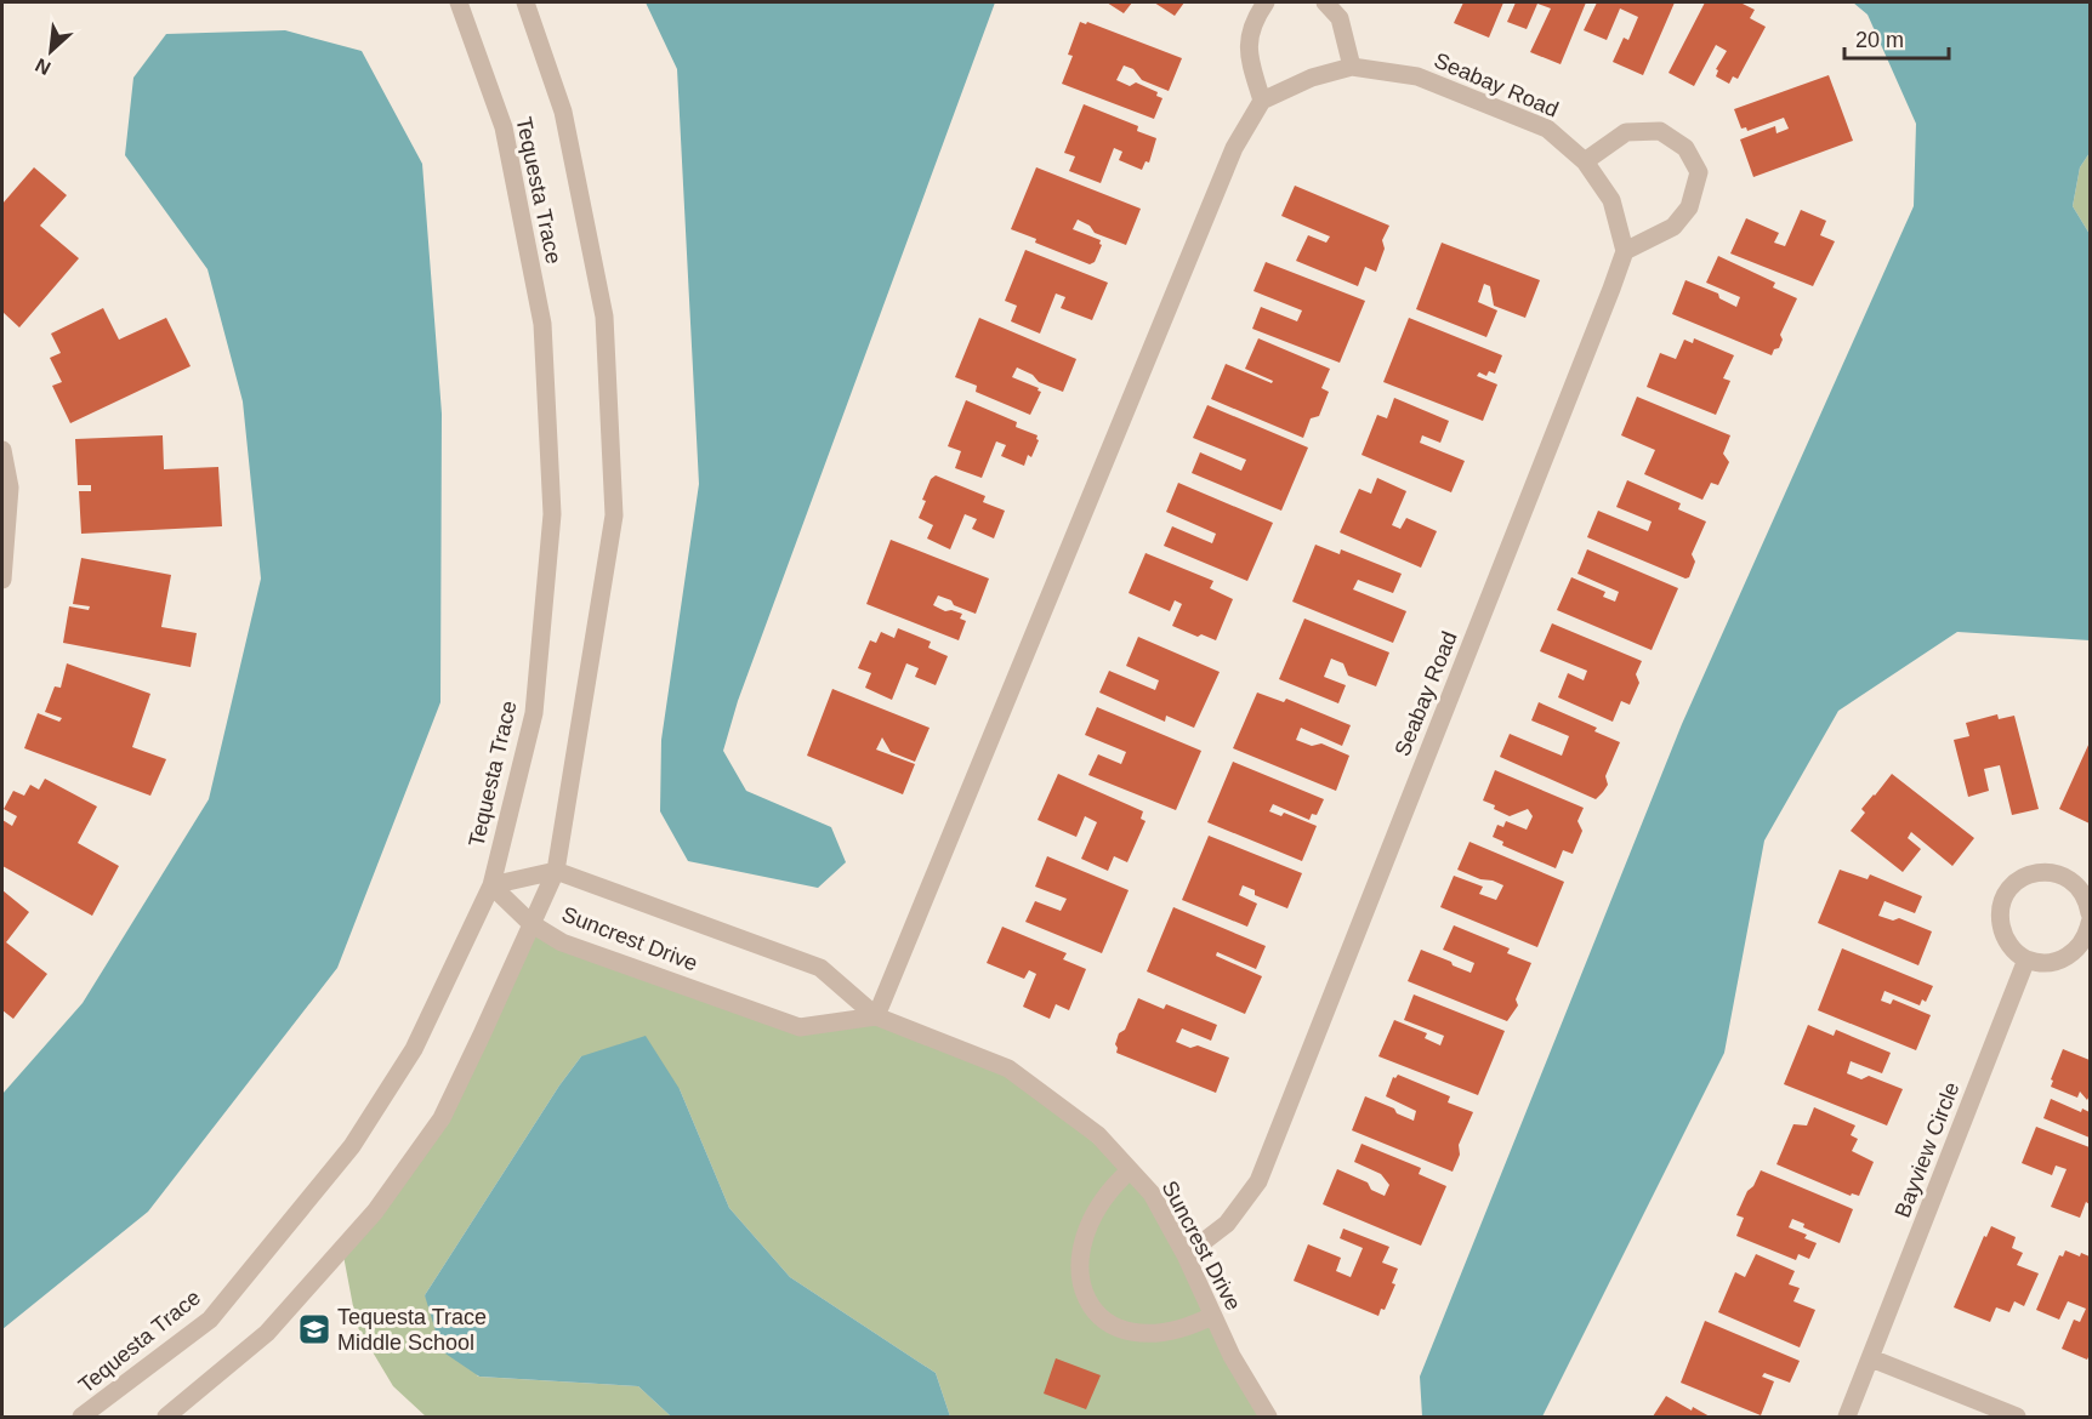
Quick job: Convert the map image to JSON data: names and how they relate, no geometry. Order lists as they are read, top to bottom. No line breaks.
{"streets":{"street":["Seabay Road","Tequesta Trace","Suncrest Drive","Bayview Circle"]},"crossings":[["Seabay Road","Suncrest Drive"],["Tequesta Trace","Suncrest Drive"]],"places":{"school or university":["Tequesta Trace Middle School"]},"scale_bar":"20 m","north":"bottom left"}
